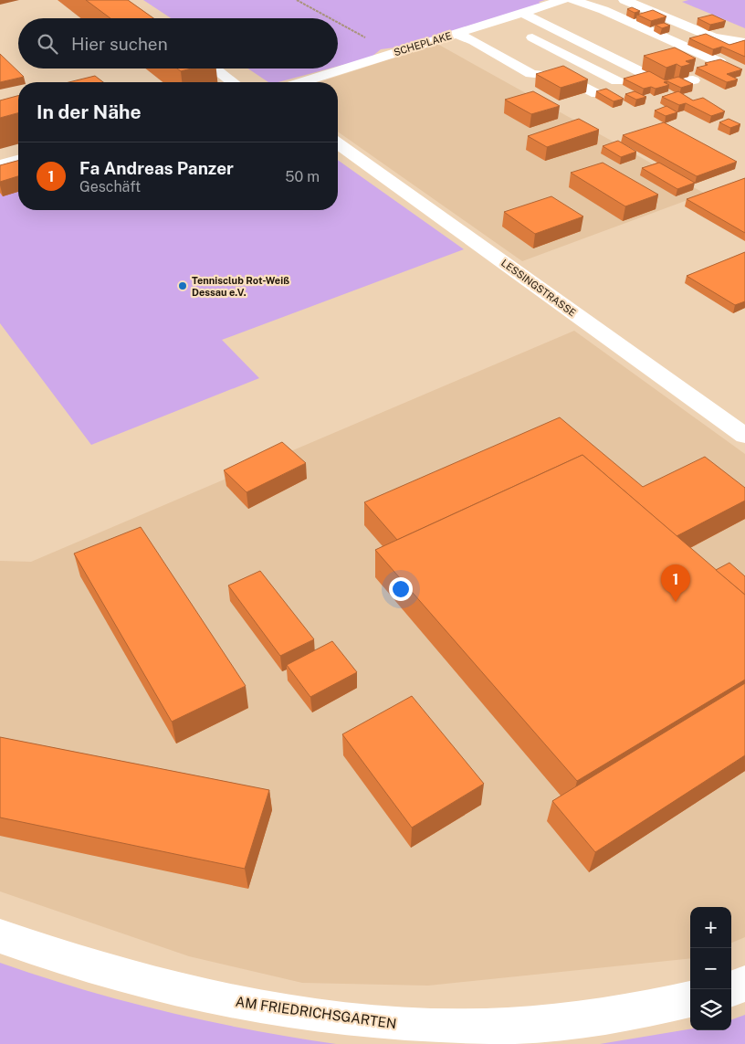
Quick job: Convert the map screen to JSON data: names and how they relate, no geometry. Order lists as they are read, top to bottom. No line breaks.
{"streets":{"street":["SCHEPLAKE","LESSINGSTRASSE","AM FRIEDRICHSGARTEN"]},"places":["Tennisclub Rot-Weiß Dessau e.V."],"page":{"search":"Hier suchen","heading":"In der Nähe","list":[{"mark":"1","name":"Fa Andreas Panzer","note":"Geschäft","value":"50 m"}],"pins":"1","map_buttons":["+","−"]}}
